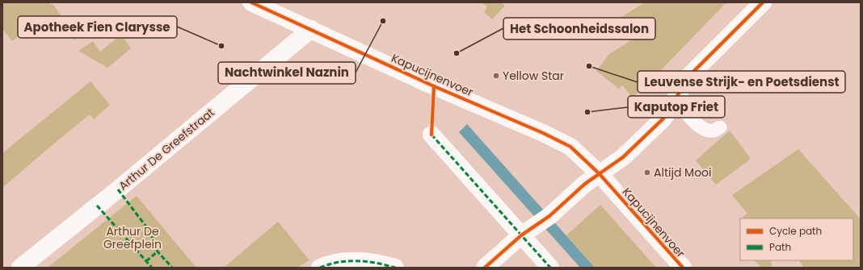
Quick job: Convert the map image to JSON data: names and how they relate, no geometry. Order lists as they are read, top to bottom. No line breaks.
{"streets":{"street":["Kapucijnenvoer","Arthur De Greefstraat"]},"crossings":[["Kapucijnenvoer","Arthur De Greefstraat"]],"parks":["Arthur De Greefplein"],"places":["Nachtwinkel Naznin","Apotheek Fien Clarysse","Het Schoonheidssalon","Leuvense Strijk- en Poetsdienst","Yellow Star","Kaputop Friet","Altijd Mooi"],"legend":["Cycle path","Path"]}
